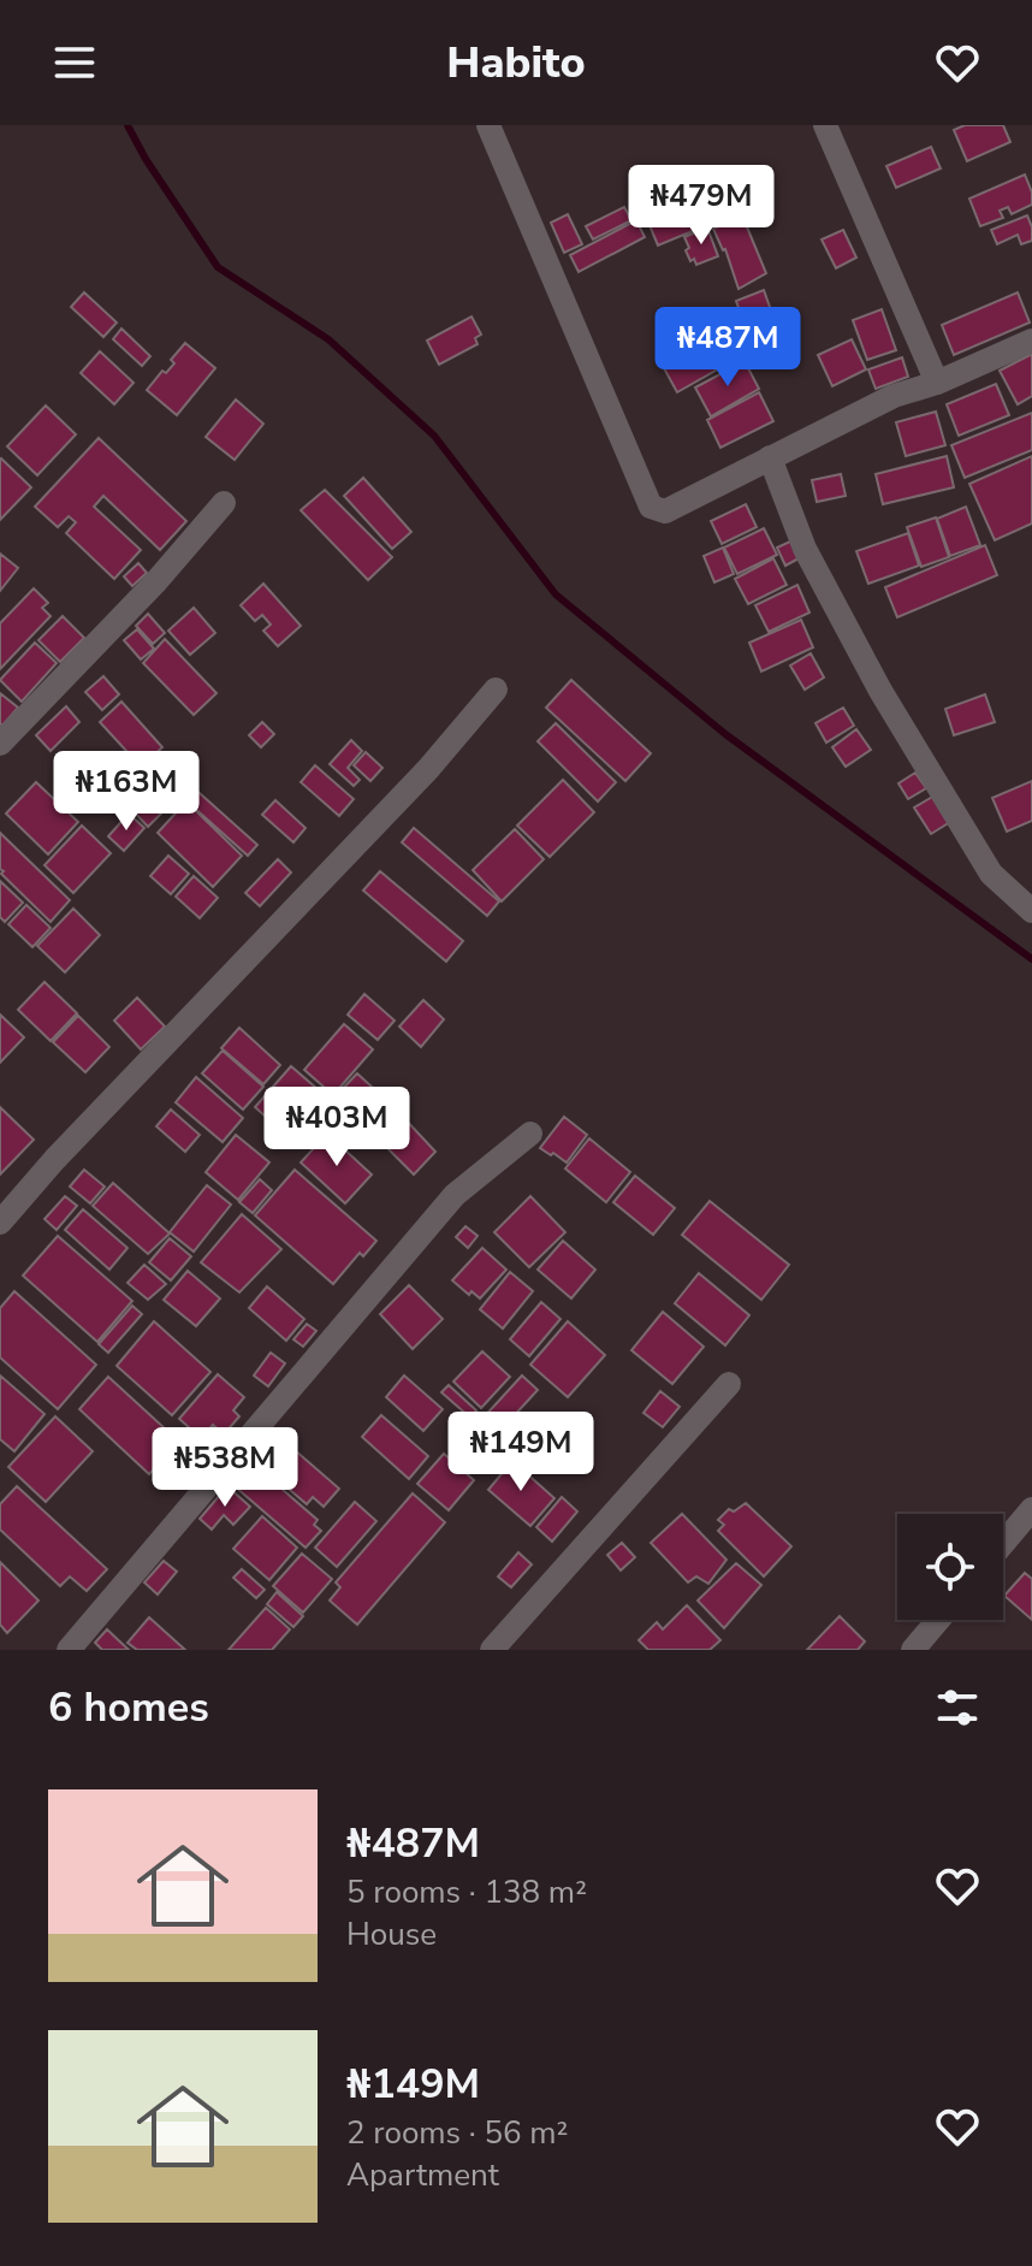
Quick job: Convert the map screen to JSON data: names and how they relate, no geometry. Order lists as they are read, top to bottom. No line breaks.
{"page":{"header":"Habito","price":["₦479M","₦487M","₦163M","₦403M","₦149M","₦538M"],"heading":"6 homes","list":[{"name":"₦487M","note":"5 rooms · 138 m² · House"},{"name":"₦149M","note":"2 rooms · 56 m² · Apartment"}]}}
